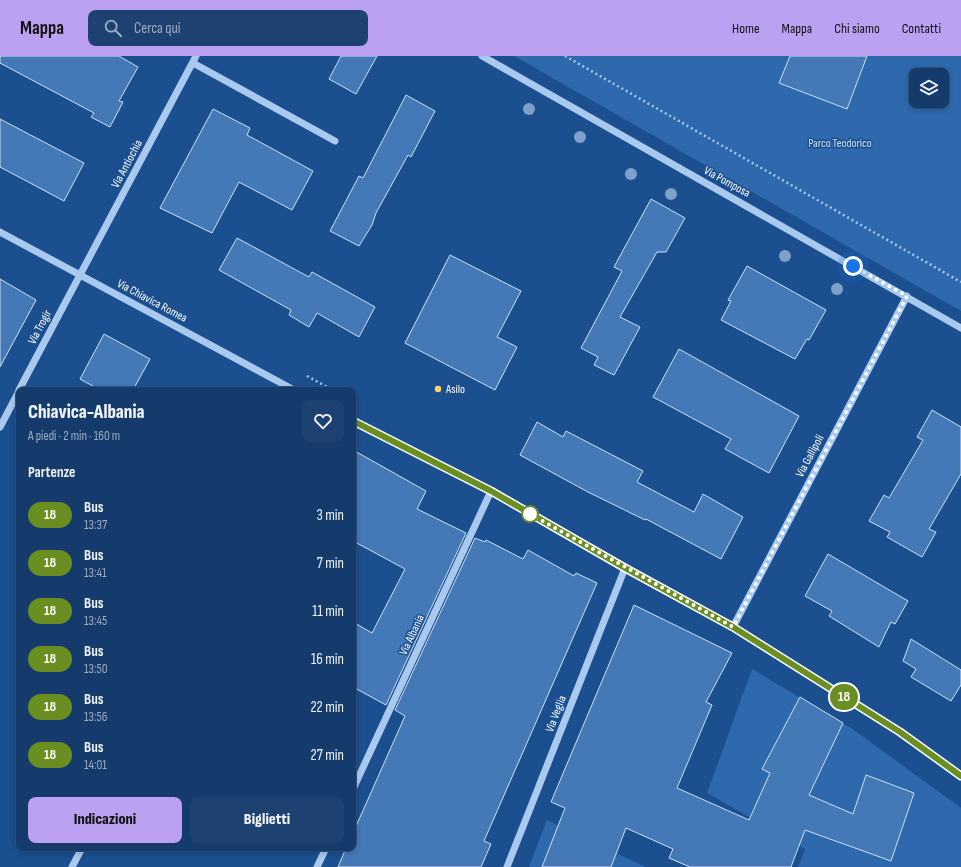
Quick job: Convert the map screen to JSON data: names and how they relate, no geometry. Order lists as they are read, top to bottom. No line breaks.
{"streets":{"street":["Via Antiochia","Via Pomposa","Via Chiavica Romea","Via Trogir","Via Gallipoli","Via Albania","Via Veglia"]},"crossings":[["Via Antiochia","Via Chiavica Romea"],["Via Antiochia","Via Trogir"],["Via Pomposa","Via Gallipoli"],["Via Chiavica Romea","Via Trogir"]],"parks":["Parco Teodorico"],"places":["Asilo"],"lines":["bus line 18"],"page":{"header":"Mappa","search":"Cerca qui","nav":["Home","Mappa","Chi siamo","Contatti"],"on_map":"18","heading":[["Chiavica-Albania","A piedi · 2 min · 160 m"],"Partenze"],"list":[{"mark":"18","name":"Bus","note":"13:37","value":"3 min"},{"mark":"18","name":"Bus","note":"13:41","value":"7 min"},{"mark":"18","name":"Bus","note":"13:45","value":"11 min"},{"mark":"18","name":"Bus","note":"13:50","value":"16 min"},{"mark":"18","name":"Bus","note":"13:56","value":"22 min"},{"mark":"18","name":"Bus","note":"14:01","value":"27 min"}],"buttons":["Indicazioni","Biglietti"]}}
